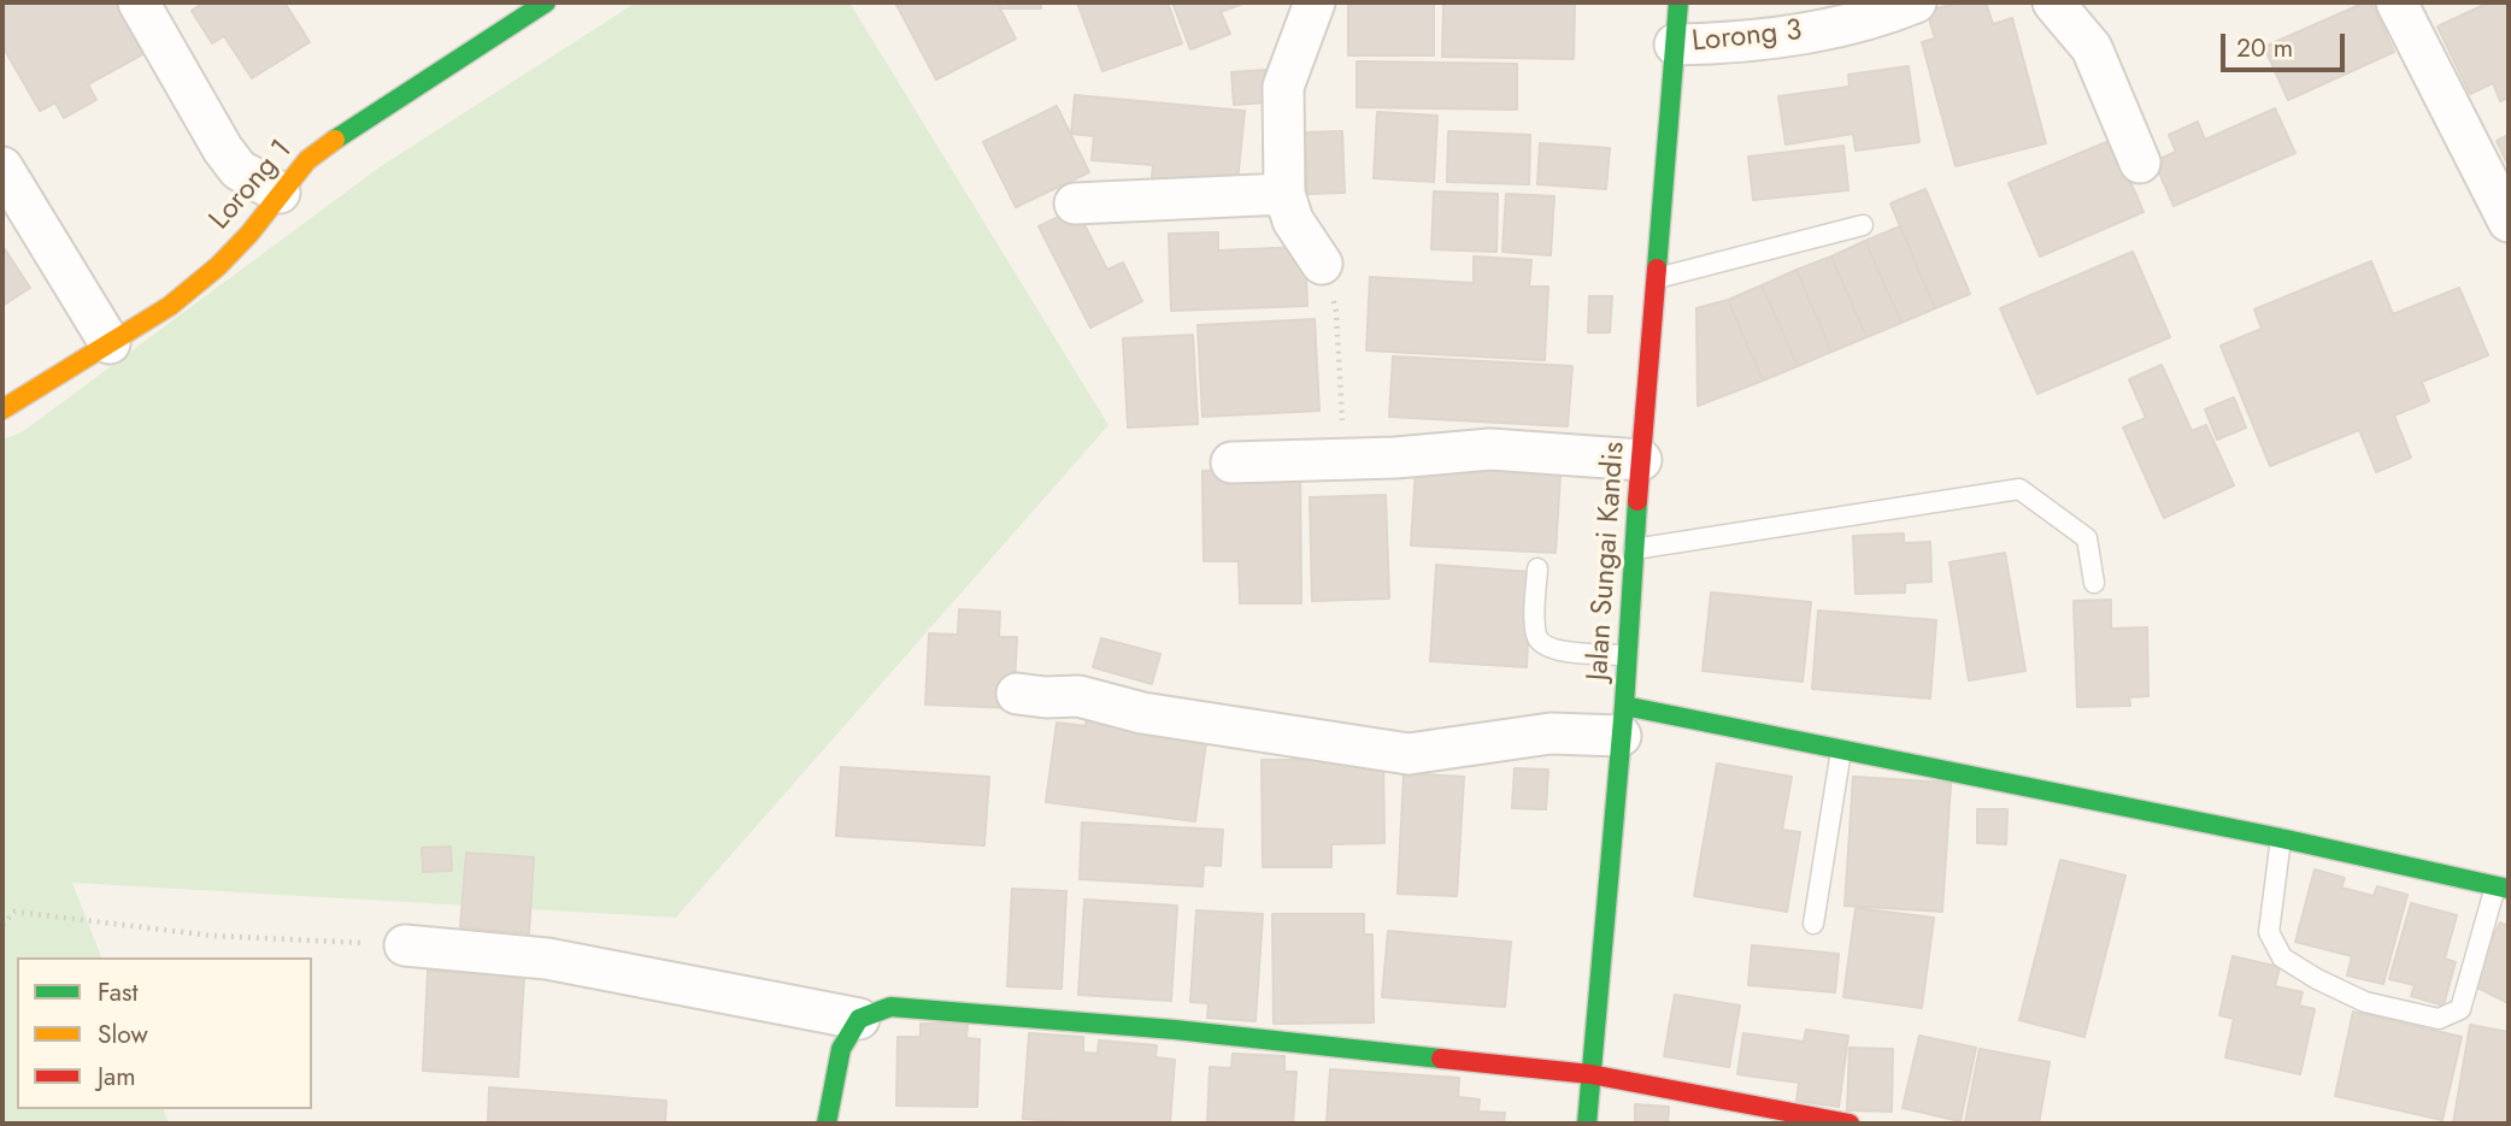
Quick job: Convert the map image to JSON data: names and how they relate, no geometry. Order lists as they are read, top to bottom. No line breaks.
{"streets":{"street":["Lorong 3","Lorong 1","Jalan Sungai Kandis"]},"crossings":[["Lorong 3","Jalan Sungai Kandis"]],"legend":["Fast","Slow","Jam"],"scale_bar":"20 m"}
